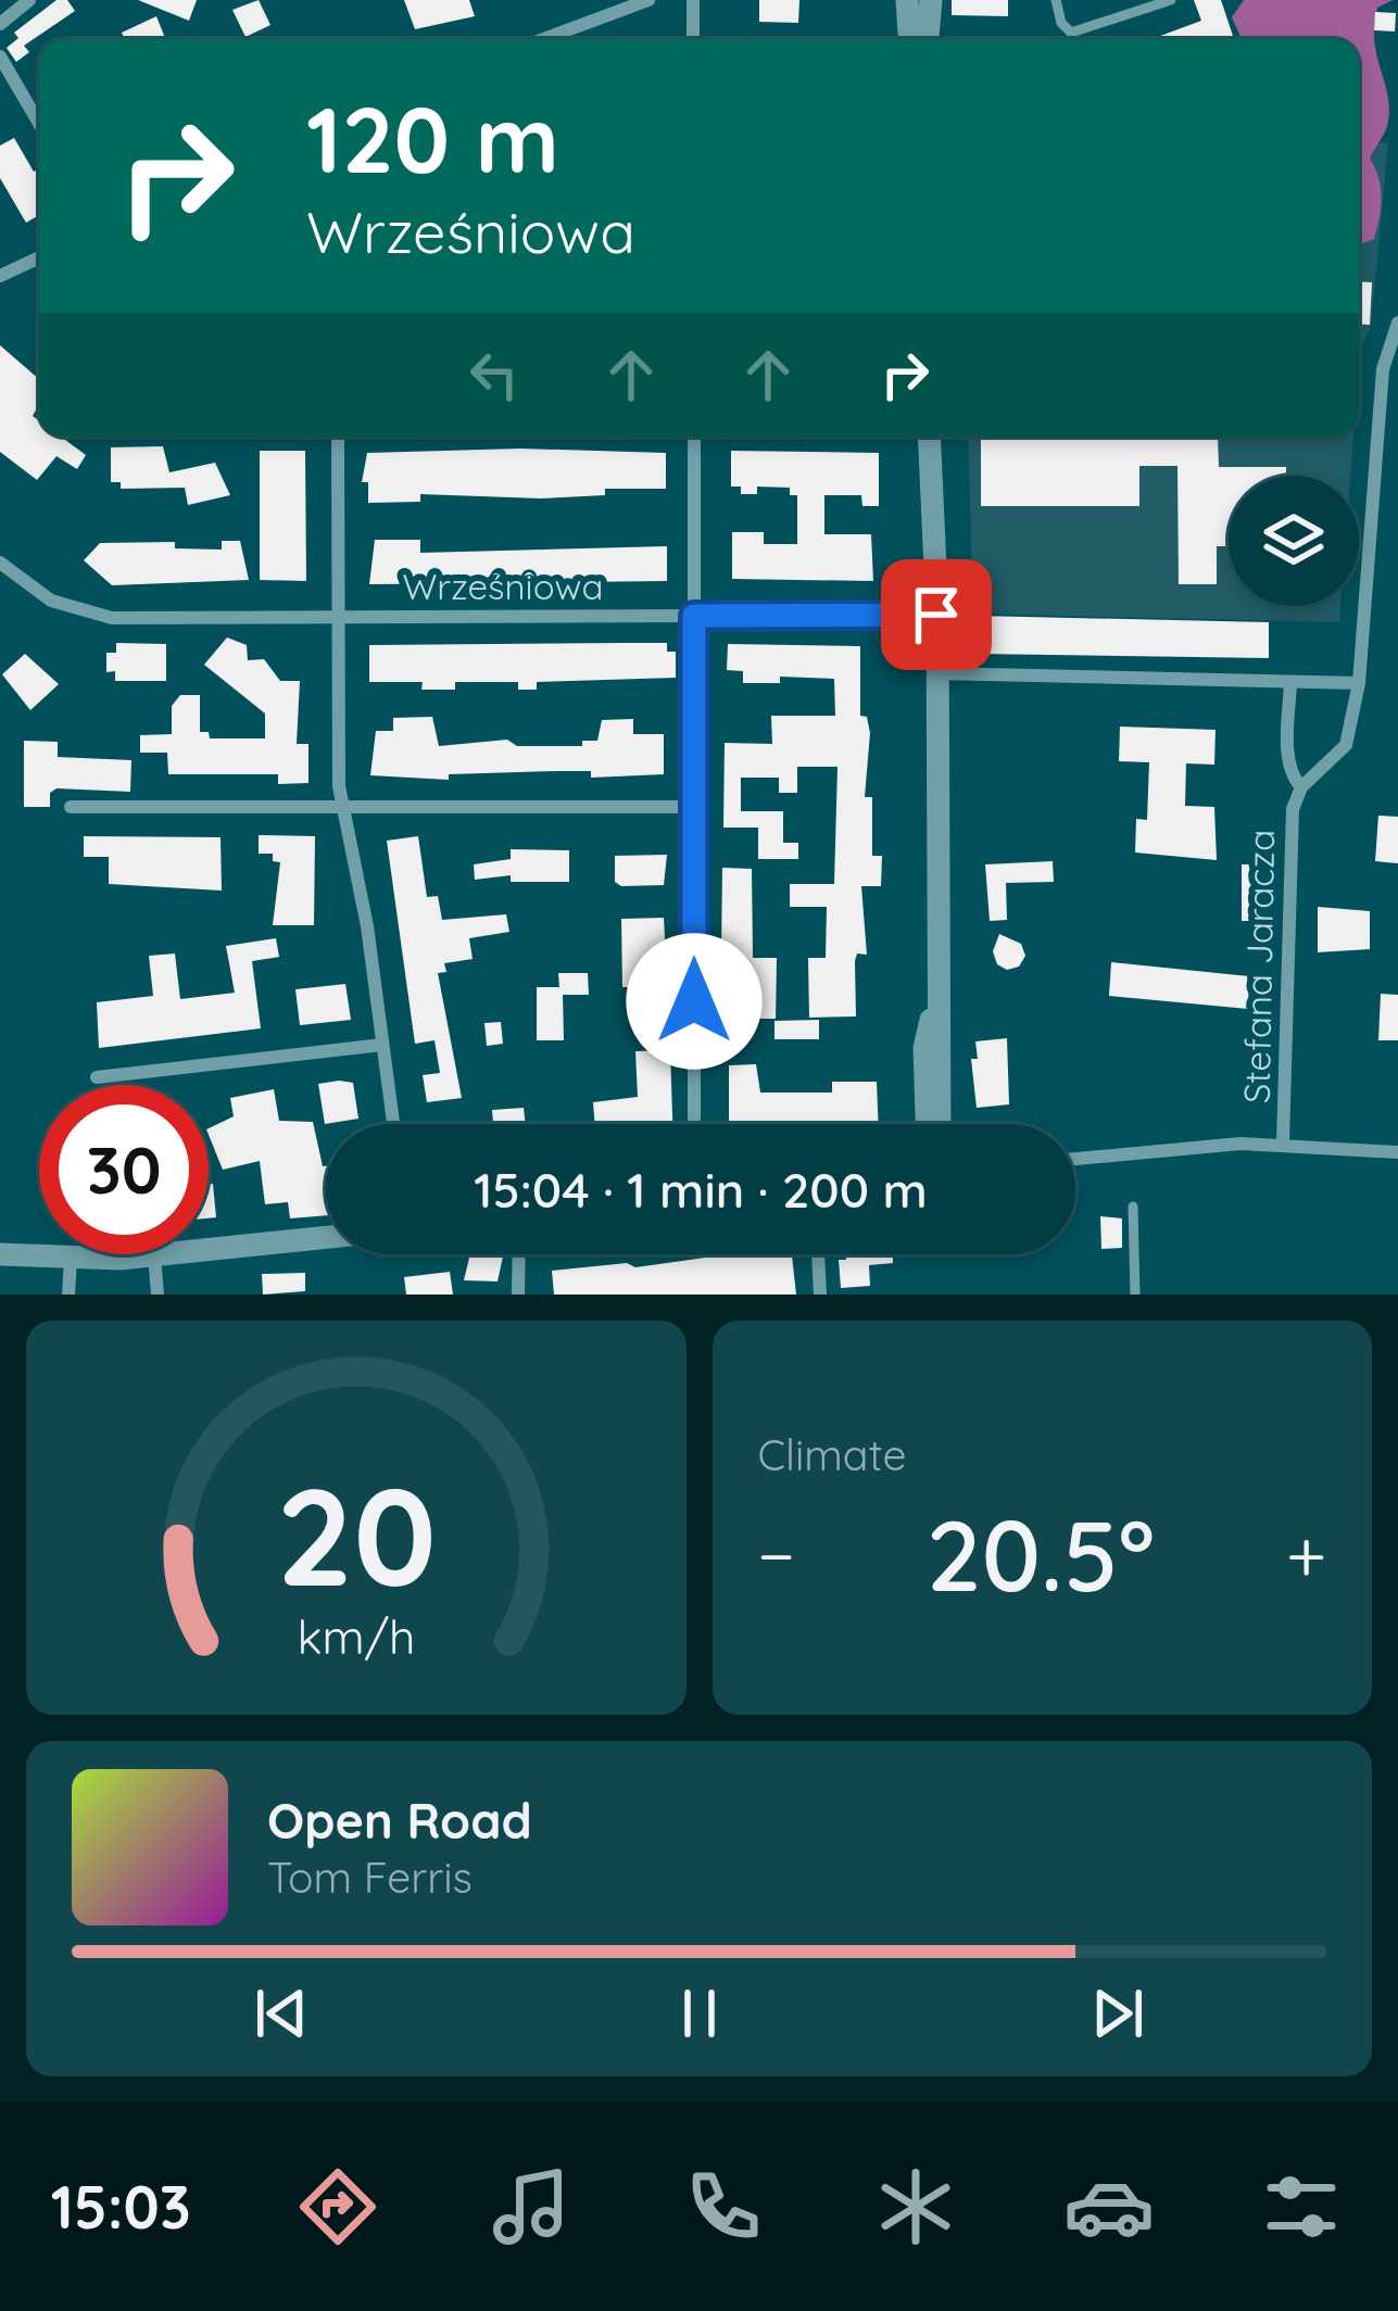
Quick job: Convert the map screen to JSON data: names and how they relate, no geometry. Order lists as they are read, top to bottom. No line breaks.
{"streets":{"street":["Wrześniowa","Stefana Jaracza"]},"page":{"turn":["120 m","Wrześniowa"],"limit":"30","trip":"15:04 · 1 min · 200 m","tile":"Climate","heat":["−","20.5°","+"],"song":["Open Road","Tom Ferris"],"tabs":"15:03","gauge":["20","km/h"]}}
